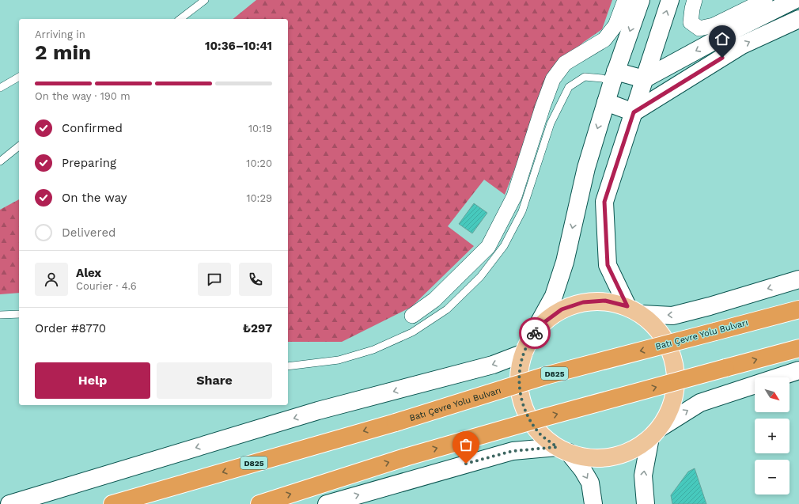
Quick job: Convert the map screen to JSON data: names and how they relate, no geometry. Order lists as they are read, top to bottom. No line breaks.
{"streets":{"highway":["Batı Çevre Yolu Bulvarı","D825"]},"north":"bottom right","page":{"heading":["2 min","Arriving in","10:36–10:41"],"panel":["Alex","Courier · 4.6","Order #8770","₺297"],"bar":"On the way · 190 m","list":[["Confirmed","10:19"],["Preparing","10:20"],["On the way","10:29"],"Delivered"],"buttons":["Help","Share"],"map_buttons":["+","−"]}}
